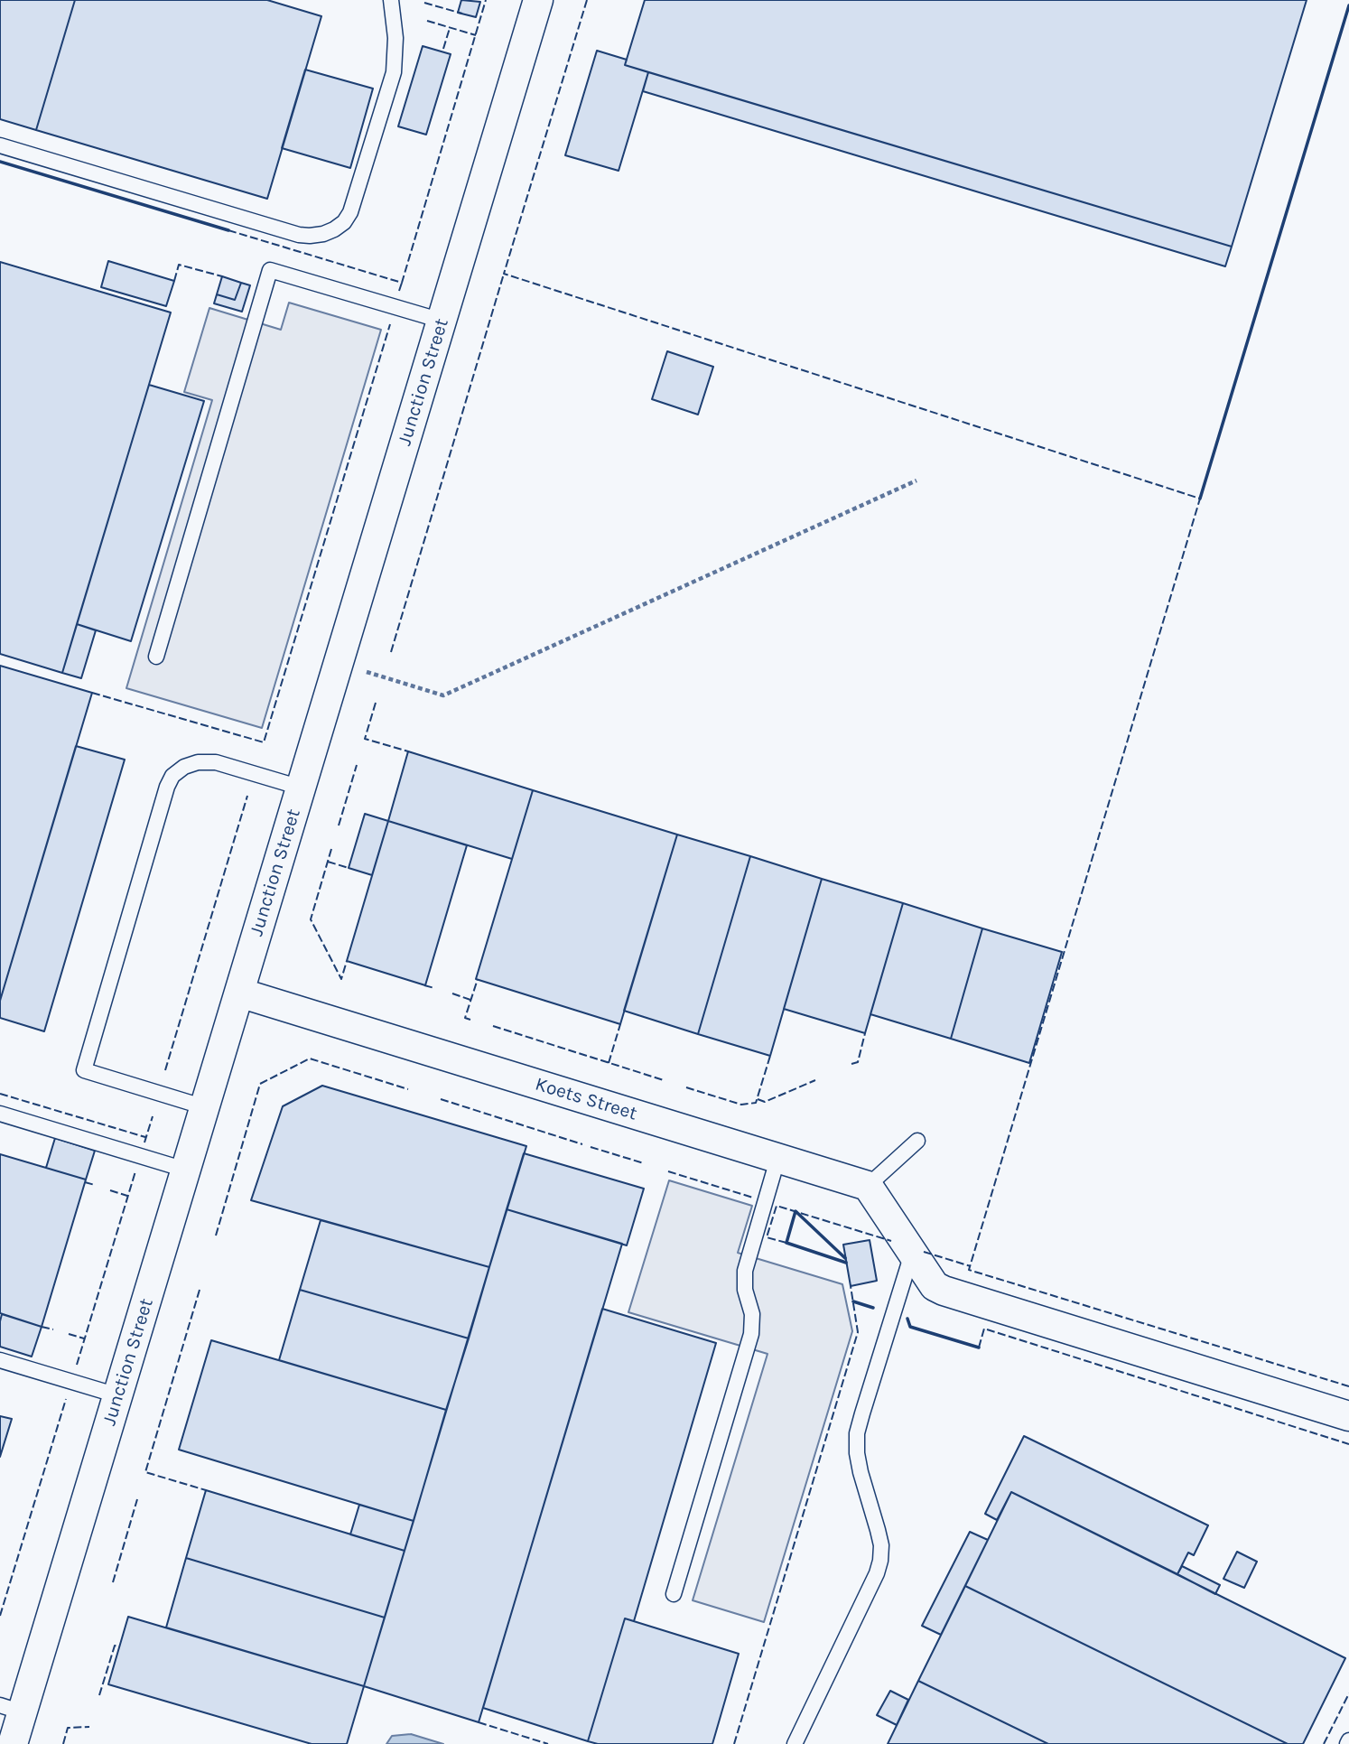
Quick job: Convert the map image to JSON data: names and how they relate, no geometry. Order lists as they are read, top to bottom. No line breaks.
{"streets":{"street":["Junction Street","Koets Street"]},"crossings":[["Junction Street","Koets Street"]]}
